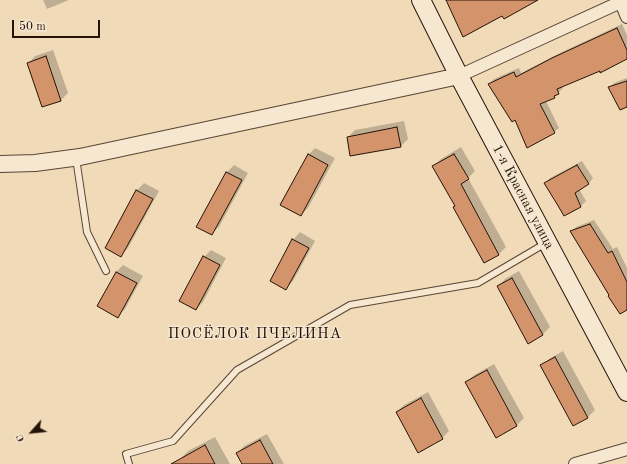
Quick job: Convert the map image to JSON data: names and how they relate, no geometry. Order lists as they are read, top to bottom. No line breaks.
{"streets":{"main road":["1-я Красная улица"]},"districts":["ПОСЁЛОК ПЧЕЛИНА"],"scale_bar":"50 m","north":"bottom left"}
